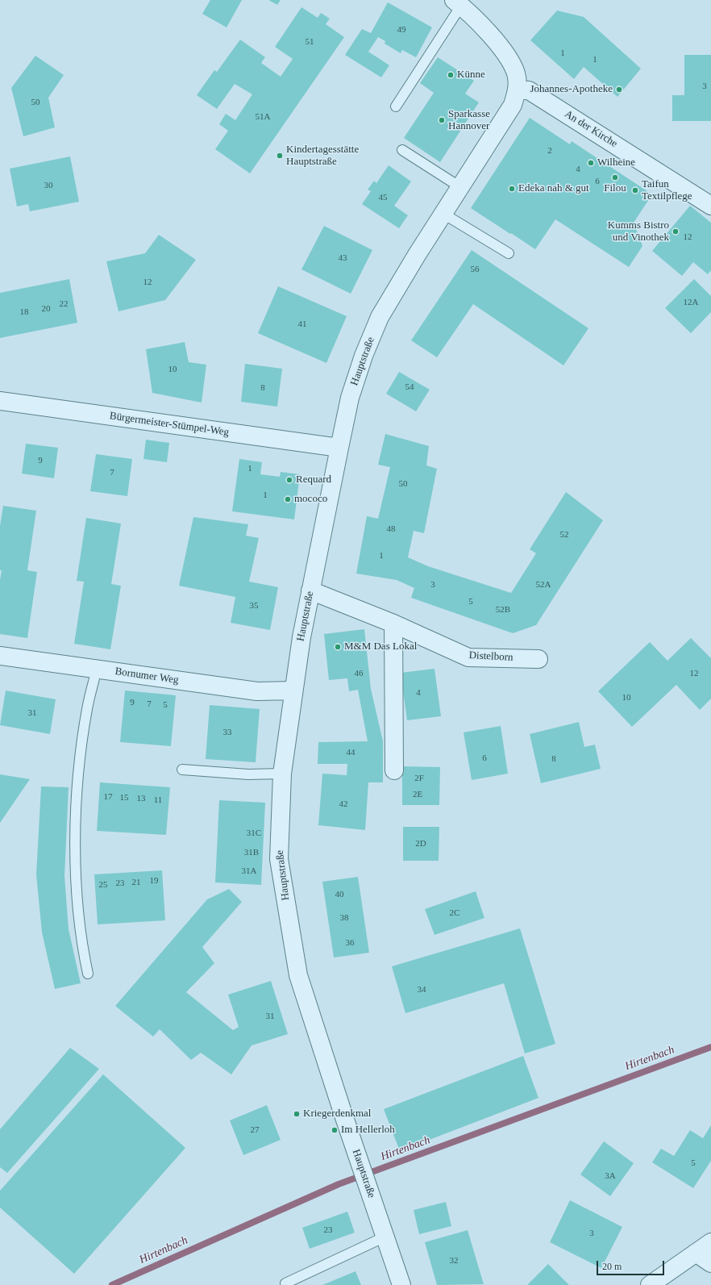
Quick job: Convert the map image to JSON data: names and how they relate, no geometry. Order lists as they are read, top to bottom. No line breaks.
{"streets":{"street":["An der Kirche","Hauptstraße","Bürgermeister-Stümpel-Weg","Distelborn","Bornumer Weg"]},"crossings":[["An der Kirche","Hauptstraße"],["Hauptstraße","Bürgermeister-Stümpel-Weg"],["Hauptstraße","Distelborn"],["Hauptstraße","Bornumer Weg"]],"water":["Hirtenbach"],"places":["Künne","Johannes-Apotheke","Sparkasse Hannover","Kindertagesstätte Hauptstraße","Wilheine","Filou","Edeka nah & gut","Taifun Textilpflege","Kumms Bistro und Vinothek","Requard","mococo","M&M Das Lokal","Kriegerdenkmal","Im Hellerloh"],"house_numbers":["49","51","1","1","3","50","51A","2","4","6","30","45","12","43","56","12","12A","22","20","18","41","10","54","8","9","1","7","50","1","48","52","1","3","52A","5","35","52B","46","12","4","10","9","7","5","31","33","44","6","8","2F","2E","17","15","13","11","42","31C","2D","31B","31A","19","21","23","25","40","2C","38","36","34","31","27","5","3A","23","3","32"],"scale_bar":"20 m"}
